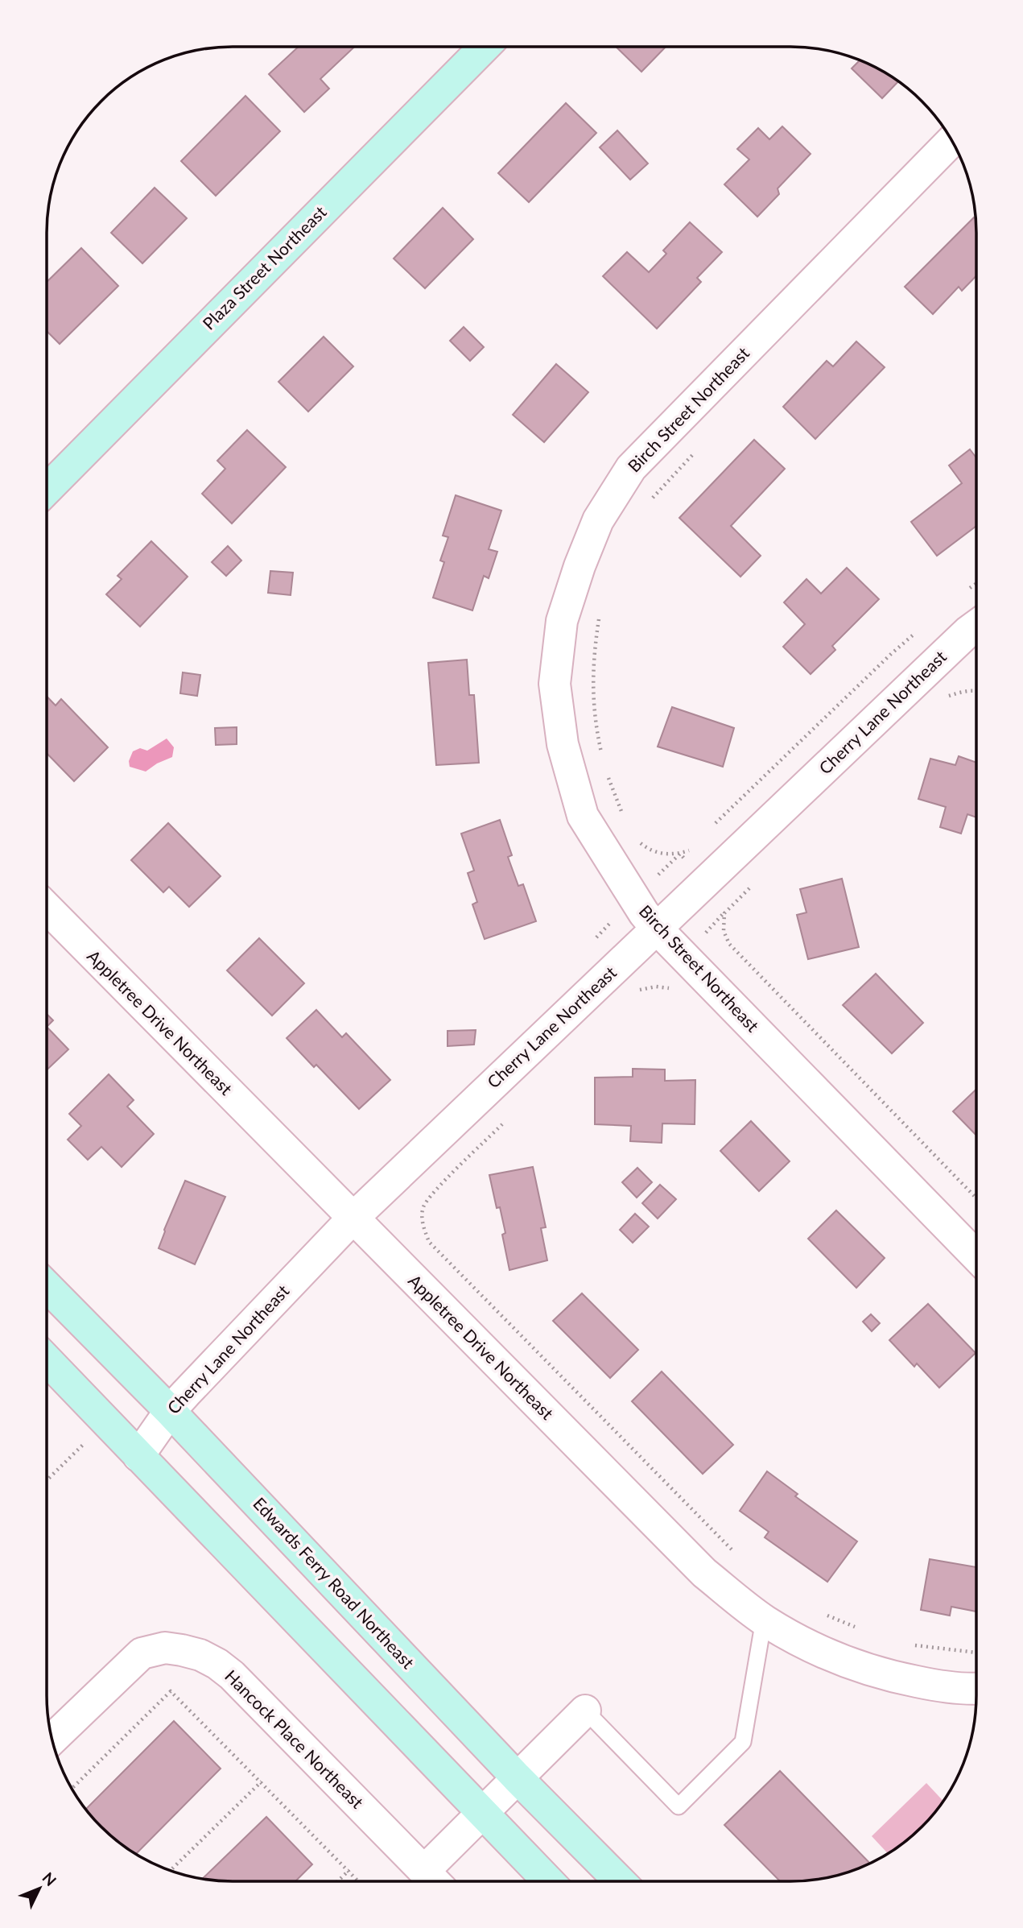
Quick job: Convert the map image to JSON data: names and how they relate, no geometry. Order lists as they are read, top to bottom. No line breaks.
{"streets":{"main road":["Plaza Street Northeast","Edwards Ferry Road Northeast"],"street":["Birch Street Northeast","Cherry Lane Northeast","Appletree Drive Northeast","Hancock Place Northeast"]},"crossings":[["Birch Street Northeast","Cherry Lane Northeast"],["Cherry Lane Northeast","Appletree Drive Northeast"],["Cherry Lane Northeast","Edwards Ferry Road Northeast"],["Edwards Ferry Road Northeast","Hancock Place Northeast"]],"north":"top right"}
